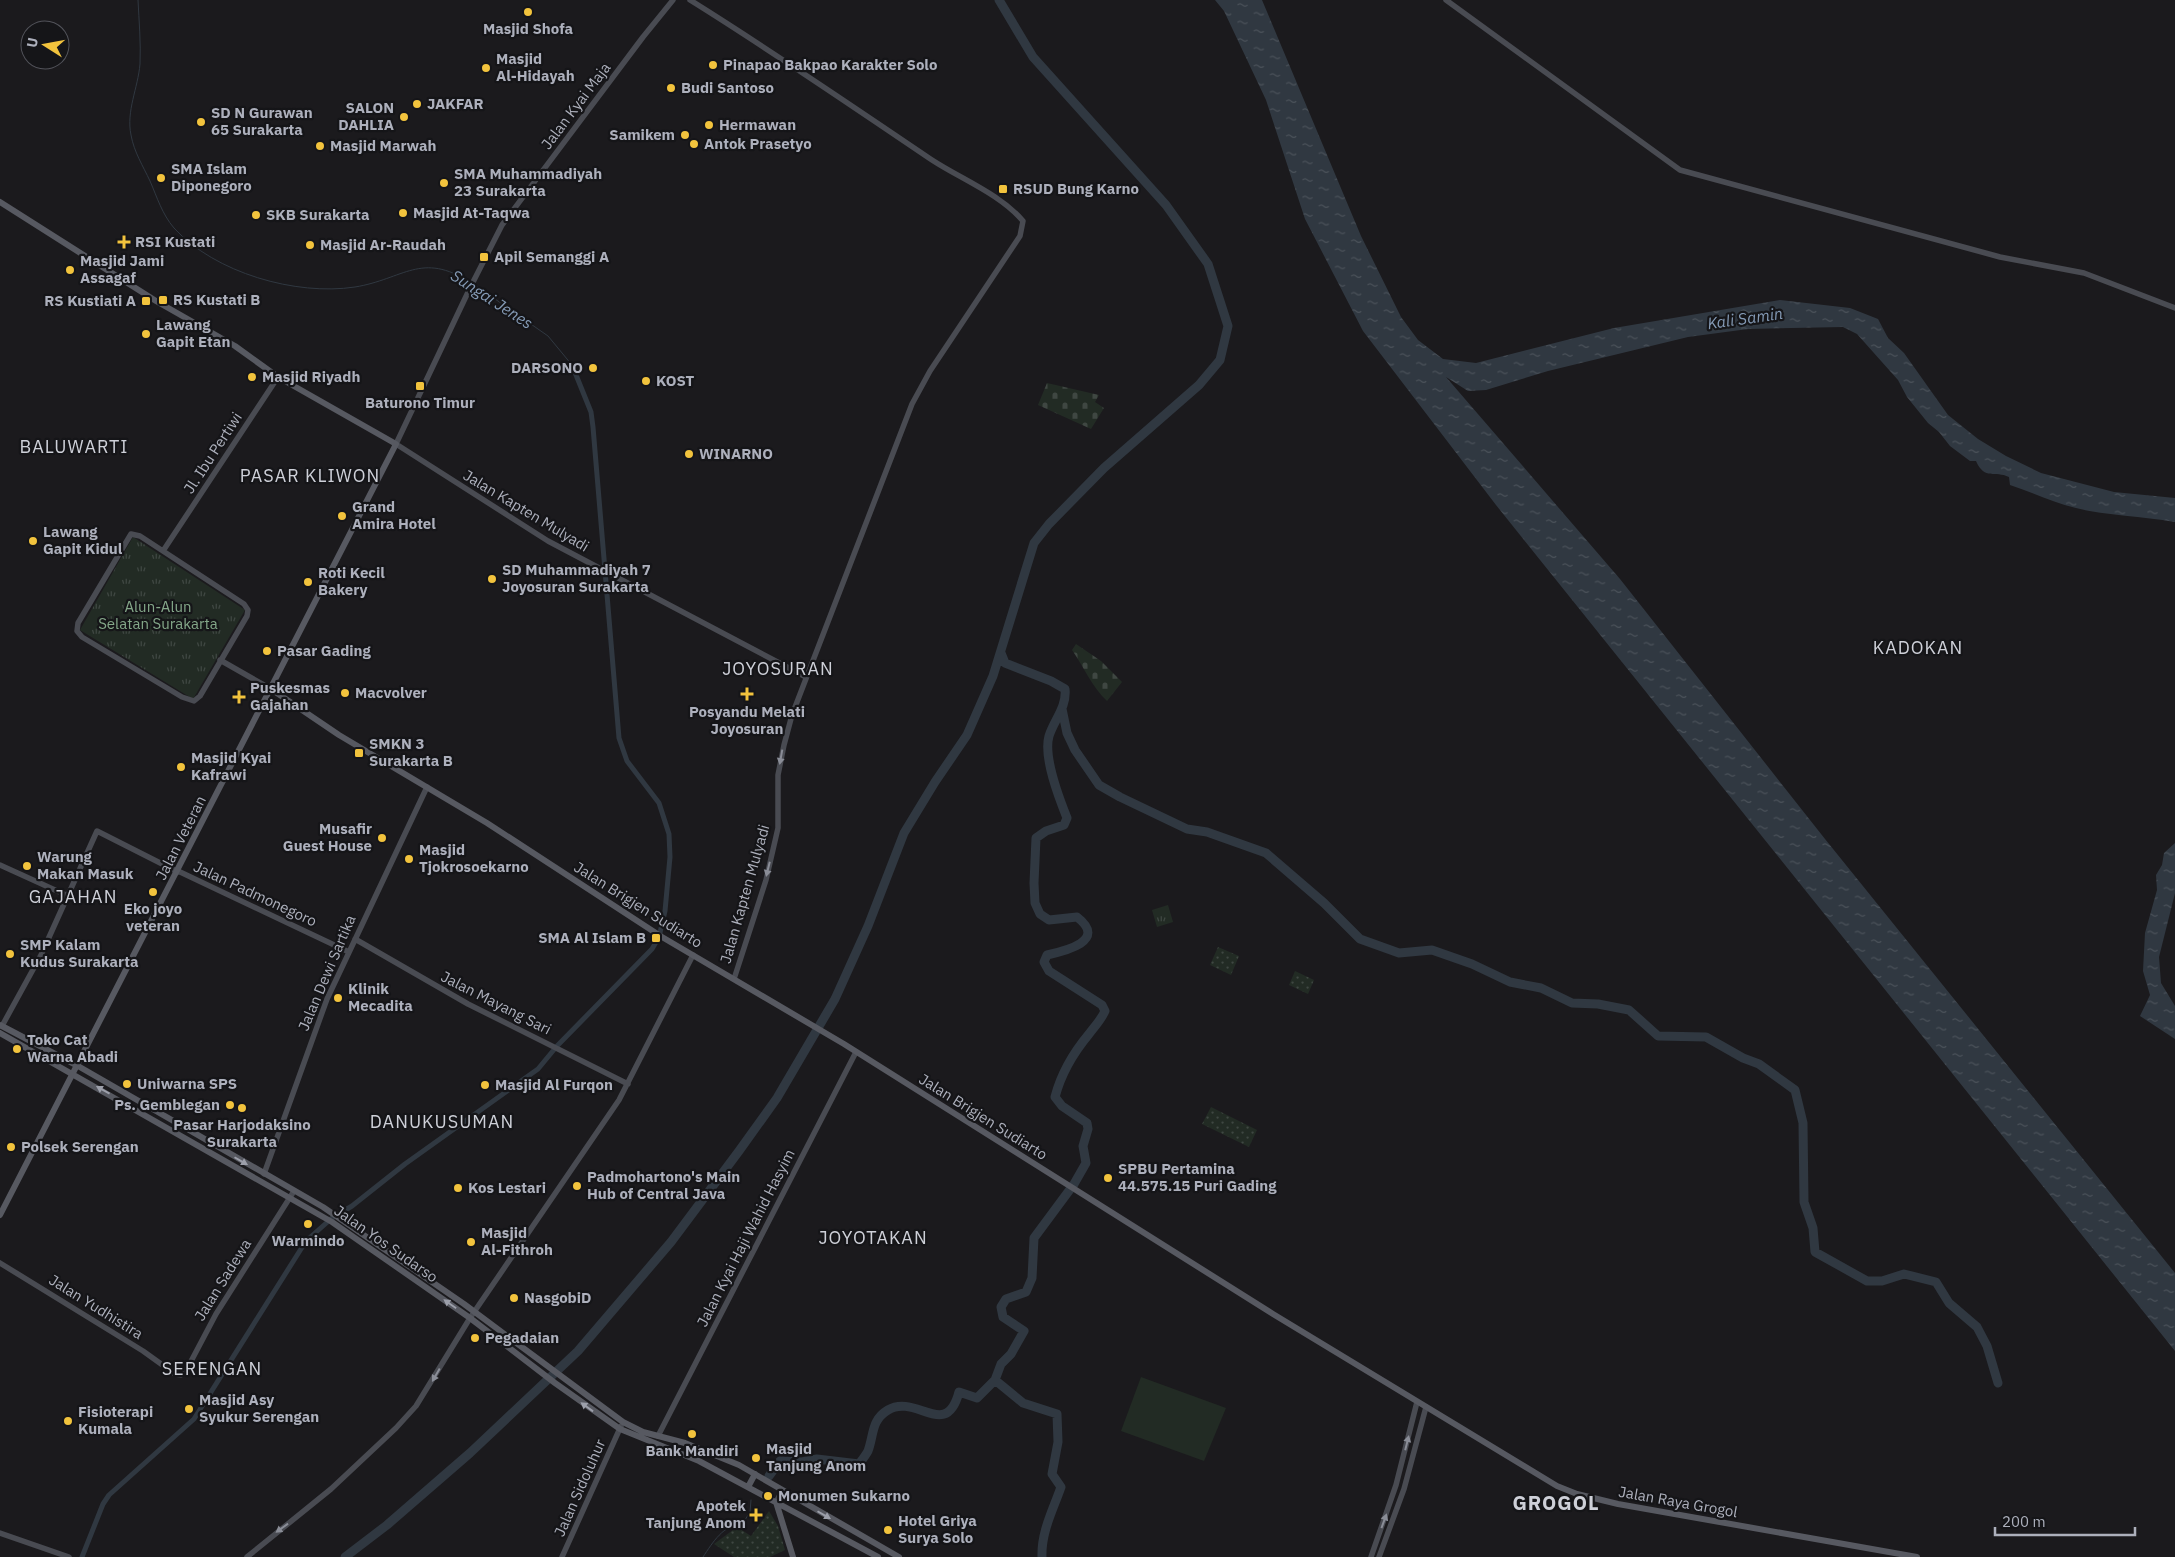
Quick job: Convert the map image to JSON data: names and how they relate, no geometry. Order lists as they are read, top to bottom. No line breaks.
{"streets":{"main road":["Jalan Kapten Mulyadi","Jalan Veteran","Jalan Brigjen Sudiarto","Jalan Yos Sudarso","Jalan Raya Grogol"],"street":["Jalan Kyai Maja","Jl. Ibu Pertiwi","Jalan Padmonegoro","Jalan Dewi Sartika","Jalan Mayang Sari","Jalan Kyai Haji Wahid Hasyim","Jalan Sadewa","Jalan Yudhistira","Jalan Sidoluhur"]},"crossings":[["Jalan Kyai Maja","Jalan Kapten Mulyadi"],["Jalan Kyai Maja","Jalan Veteran"],["Jl. Ibu Pertiwi","Jalan Kapten Mulyadi"],["Jalan Kapten Mulyadi","Jalan Veteran"],["Jalan Kapten Mulyadi","Jalan Brigjen Sudiarto"],["Jalan Veteran","Jalan Padmonegoro"],["Jalan Veteran","Jalan Brigjen Sudiarto"],["Jalan Veteran","Jalan Yos Sudarso"],["Jalan Padmonegoro","Jalan Dewi Sartika"],["Jalan Brigjen Sudiarto","Jalan Dewi Sartika"],["Jalan Brigjen Sudiarto","Jalan Kyai Haji Wahid Hasyim"],["Jalan Brigjen Sudiarto","Jalan Raya Grogol"],["Jalan Dewi Sartika","Jalan Mayang Sari"],["Jalan Dewi Sartika","Jalan Yos Sudarso"],["Jalan Kyai Haji Wahid Hasyim","Jalan Yos Sudarso"],["Jalan Yos Sudarso","Jalan Sadewa"],["Jalan Yos Sudarso","Jalan Sidoluhur"],["Jalan Sadewa","Jalan Yudhistira"]],"districts":["BALUWARTI","PASAR KLIWON","KADOKAN","JOYOSURAN","GAJAHAN","DANUKUSUMAN","JOYOTAKAN","SERENGAN","GROGOL"],"water":["Sungai Jenes","Kali Samin"],"parks":["Alun-Alun Selatan Surakarta"],"places":{"other":["Masjid Shofa","Pinapao Bakpao Karakter Solo","Masjid Al-Hidayah","Budi Santoso","JAKFAR","SALON DAHLIA","SD N Gurawan 65 Surakarta","Hermawan","Samikem","Antok Prasetyo","Masjid Marwah","SMA Islam Diponegoro","SMA Muhammadiyah 23 Surakarta","Masjid At-Taqwa","SKB Surakarta","Masjid Ar-Raudah","Masjid Jami Assagaf","Lawang Gapit Etan","DARSONO","Masjid Riyadh","KOST","WINARNO","Grand Amira Hotel","Lawang Gapit Kidul","SD Muhammadiyah 7 Joyosuran Surakarta","Roti Kecil Bakery","Pasar Gading","Macvolver","Masjid Kyai Kafrawi","Musafir Guest House","Masjid Tjokrosoekarno","Warung Makan Masuk","Eko joyo veteran","SMP Kalam Kudus Surakarta","Klinik Mecadita","Toko Cat Warna Abadi","Uniwarna SPS","Masjid Al Furqon","Ps. Gemblegan","Pasar Harjodaksino Surakarta","Polsek Serengan","SPBU Pertamina 44.575.15 Puri Gading","Padmohartono's Main Hub of Central Java","Kos Lestari","Warmindo","Masjid Al-Fithroh","NasgobiD","Pegadaian","Masjid Asy Syukur Serengan","Fisioterapi Kumala","Bank Mandiri","Masjid Tanjung Anom","Monumen Sukarno","Hotel Griya Surya Solo"],"transit":["RSUD Bung Karno","Apil Semanggi A","RS Kustati B","RS Kustiati A","Baturono Timur","SMKN 3 Surakarta B","SMA Al Islam B"],"health":["RSI Kustati","Posyandu Melati Joyosuran","Puskesmas Gajahan","Apotek Tanjung Anom"]},"scale_bar":"200 m","north":"left"}
